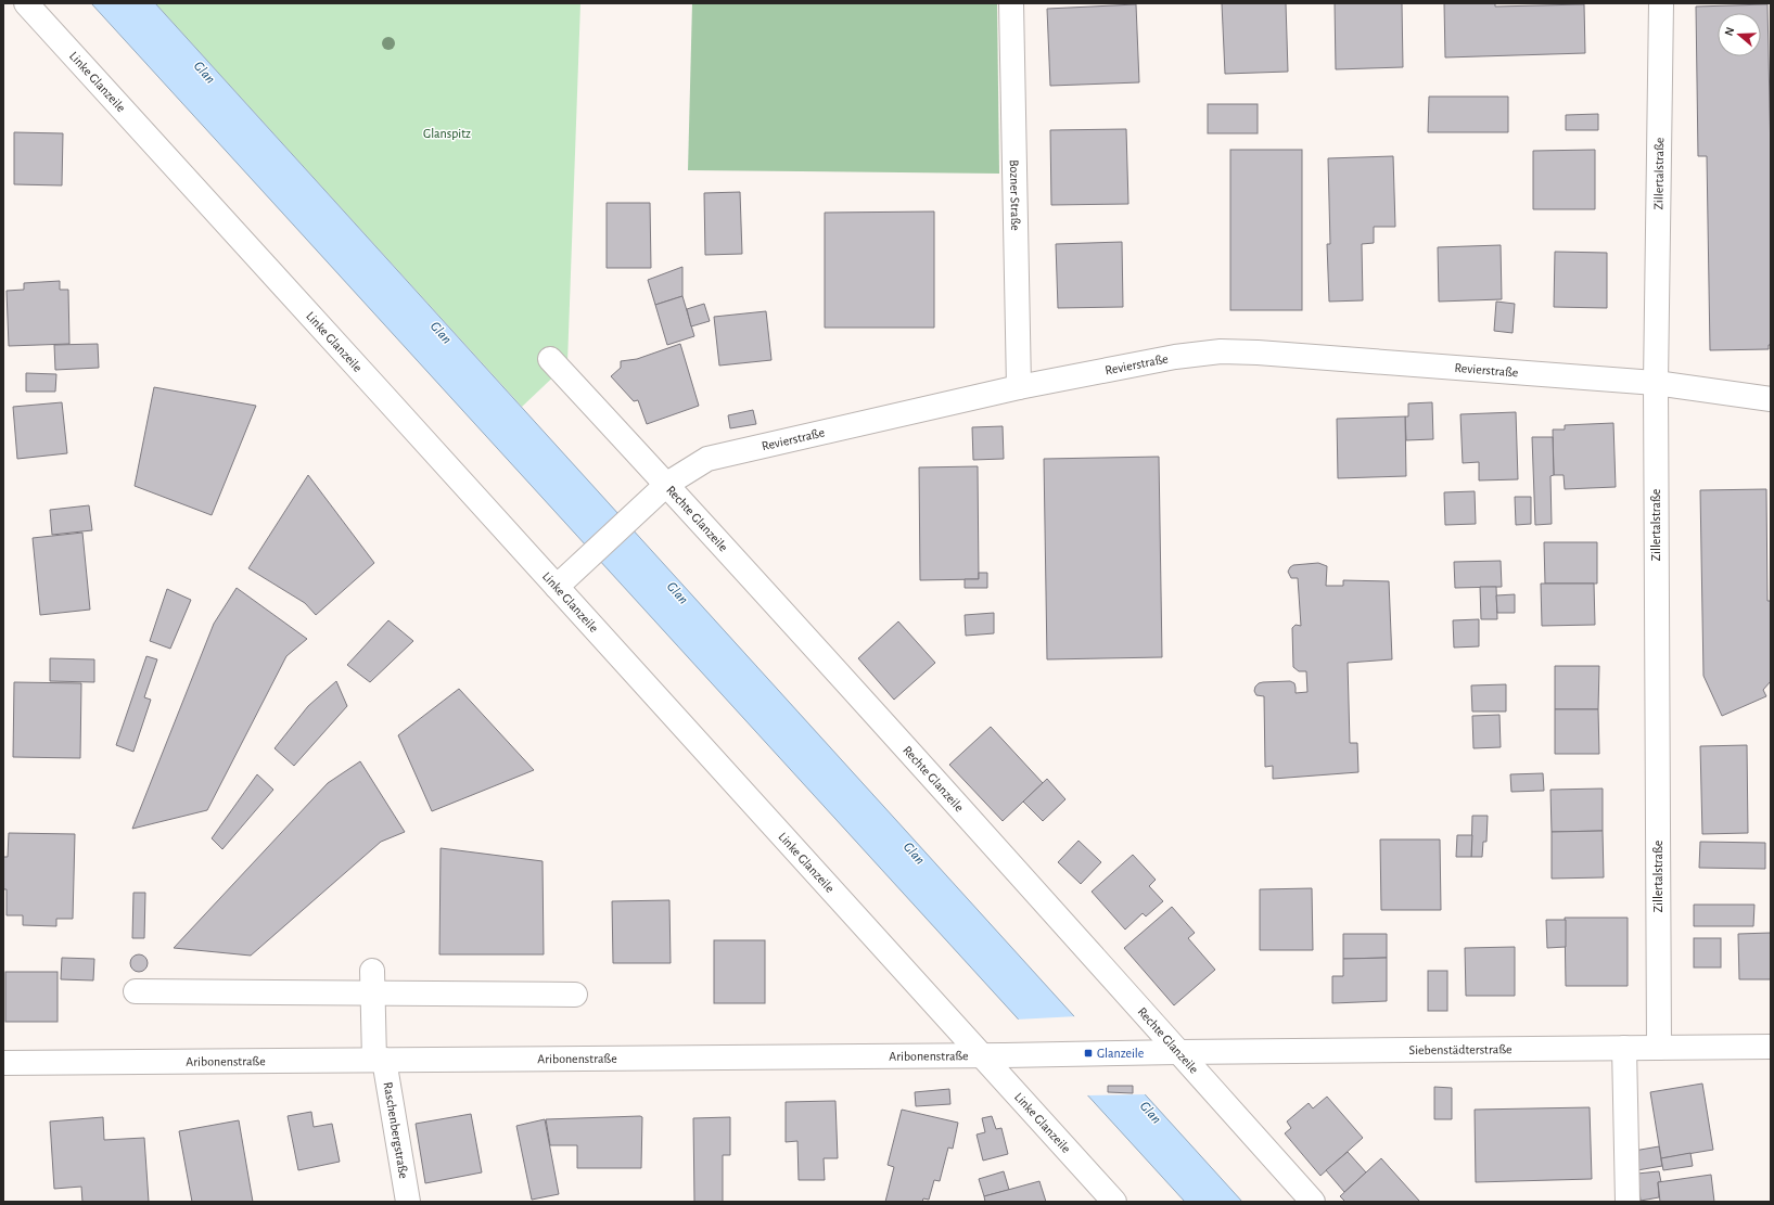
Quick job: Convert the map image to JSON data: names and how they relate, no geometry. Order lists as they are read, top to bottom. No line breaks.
{"streets":{"street":["Linke Glanzeile","Zillertalstraße","Bozner Straße","Revierstraße","Rechte Glanzeile","Siebenstädterstraße","Aribonenstraße","Raschenbergstraße"]},"crossings":[["Linke Glanzeile","Revierstraße"],["Linke Glanzeile","Aribonenstraße"],["Zillertalstraße","Revierstraße"],["Zillertalstraße","Siebenstädterstraße"],["Bozner Straße","Revierstraße"],["Revierstraße","Rechte Glanzeile"],["Rechte Glanzeile","Siebenstädterstraße"],["Siebenstädterstraße","Aribonenstraße"],["Aribonenstraße","Raschenbergstraße"]],"water":["Glan"],"parks":["Glanspitz"],"places":{"transit":["Glanzeile"]},"north":"left"}
